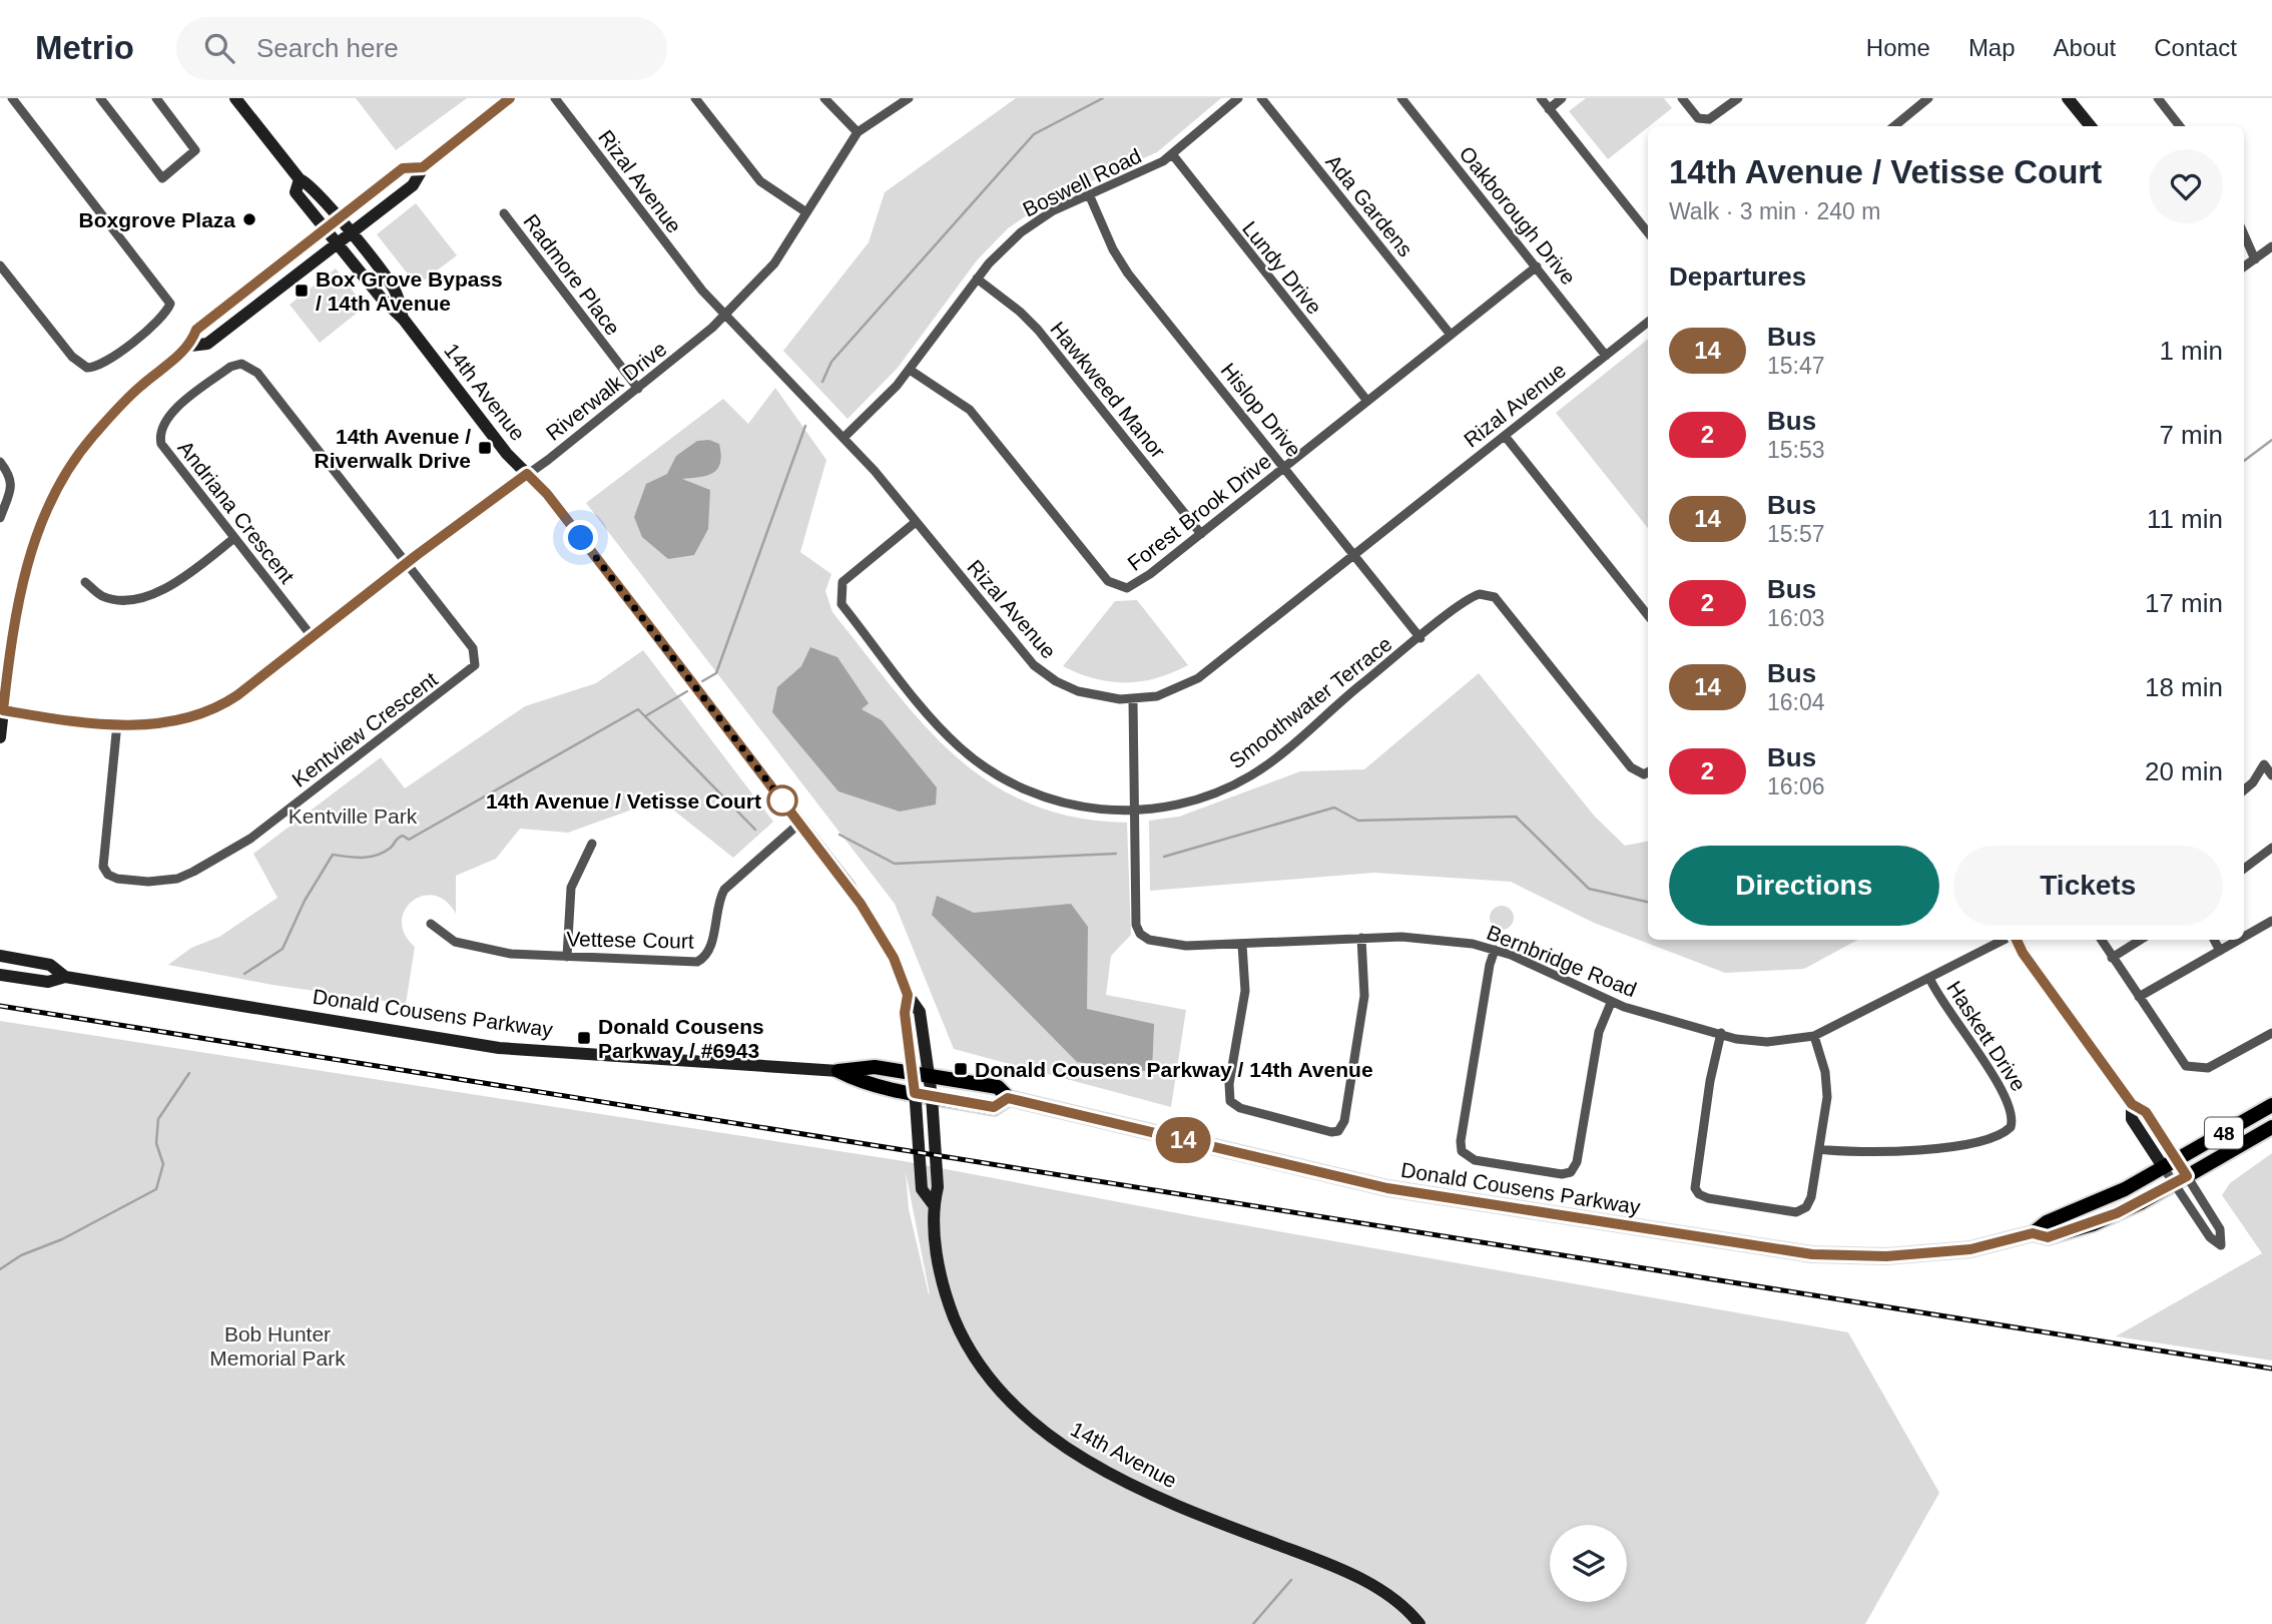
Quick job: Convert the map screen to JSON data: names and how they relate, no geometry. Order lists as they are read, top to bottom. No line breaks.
{"streets":{"main road":["14th Avenue","Donald Cousens Parkway","48"],"street":["Rizal Avenue","Boswell Road","Ada Gardens","Oakborough Drive","Lundy Drive","Radmore Place","Hawkweed Manor","Riverwalk Drive","Hislop Drive","Andriana Crescent","Forest Brook Drive","Smoothwater Terrace","Kentview Crescent","Vettese Court","Bernbridge Road","Haskett Drive"]},"crossings":[["Rizal Avenue","Boswell Road"],["Rizal Avenue","Oakborough Drive"],["Rizal Avenue","Riverwalk Drive"],["Rizal Avenue","Hislop Drive"],["Rizal Avenue","Smoothwater Terrace"],["Rizal Avenue","Bernbridge Road"],["Boswell Road","Lundy Drive"],["Boswell Road","Hawkweed Manor"],["Boswell Road","Hislop Drive"],["Boswell Road","Forest Brook Drive"],["Ada Gardens","Forest Brook Drive"],["Oakborough Drive","Forest Brook Drive"],["Lundy Drive","Forest Brook Drive"],["Radmore Place","Riverwalk Drive"],["Hawkweed Manor","Forest Brook Drive"],["Riverwalk Drive","14th Avenue"],["Riverwalk Drive","Andriana Crescent"],["Riverwalk Drive","Kentview Crescent"],["14th Avenue","Vettese Court"],["14th Avenue","Donald Cousens Parkway"],["Hislop Drive","Forest Brook Drive"],["Hislop Drive","Smoothwater Terrace"],["Andriana Crescent","Kentview Crescent"],["Smoothwater Terrace","Bernbridge Road"],["Bernbridge Road","Haskett Drive"]],"parks":["Kentville Park","Bob Hunter Memorial Park"],"places":{"other":["Boxgrove Plaza","14th Avenue / Vetisse Court"],"transit":["Box Grove Bypass / 14th Avenue","14th Avenue / Riverwalk Drive","Donald Cousens Parkway / #6943","Donald Cousens Parkway / 14th Avenue"]},"lines":["bus line 14"],"page":{"header":"Metrio","search":"Search here","nav":["Home","Map","About","Contact"],"on_map":"14","heading":[["14th Avenue / Vetisse Court","Walk · 3 min · 240 m"],"Departures"],"list":[{"mark":"14","name":"Bus","note":"15:47","value":"1 min"},{"mark":"2","name":"Bus","note":"15:53","value":"7 min"},{"mark":"14","name":"Bus","note":"15:57","value":"11 min"},{"mark":"2","name":"Bus","note":"16:03","value":"17 min"},{"mark":"14","name":"Bus","note":"16:04","value":"18 min"},{"mark":"2","name":"Bus","note":"16:06","value":"20 min"}],"buttons":["Directions","Tickets"]}}
